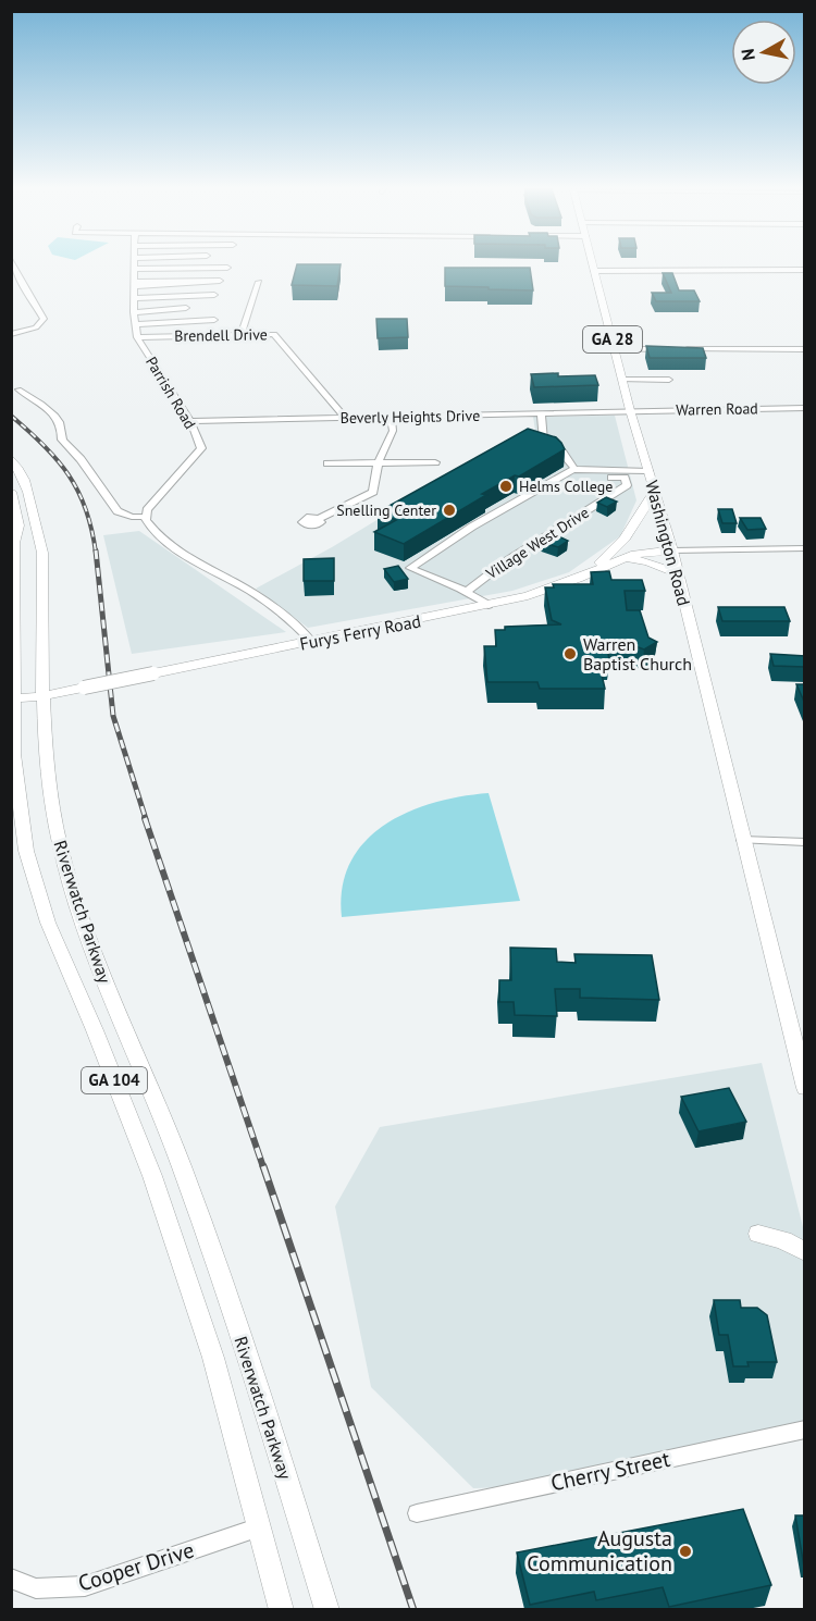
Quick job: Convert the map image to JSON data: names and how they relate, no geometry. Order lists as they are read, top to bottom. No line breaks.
{"streets":{"main road":["GA 28","Washington Road","Furys Ferry Road","Riverwatch Parkway","GA 104"],"street":["Brendell Drive","Parrish Road","Warren Road","Beverly Heights Drive","Village West Drive","Cherry Street","Cooper Drive"]},"crossings":[["Brendell Drive","Parrish Road"],["Brendell Drive","Beverly Heights Drive"],["Parrish Road","Beverly Heights Drive"],["Warren Road","Beverly Heights Drive"],["Warren Road","Washington Road"],["Beverly Heights Drive","Village West Drive"],["Beverly Heights Drive","Washington Road"],["Village West Drive","Furys Ferry Road"],["Washington Road","Furys Ferry Road"],["Furys Ferry Road","Riverwatch Parkway"],["Riverwatch Parkway","Cooper Drive"]],"places":["Helms College","Snelling Center","Warren Baptist Church","Augusta Communication"],"north":"left"}
